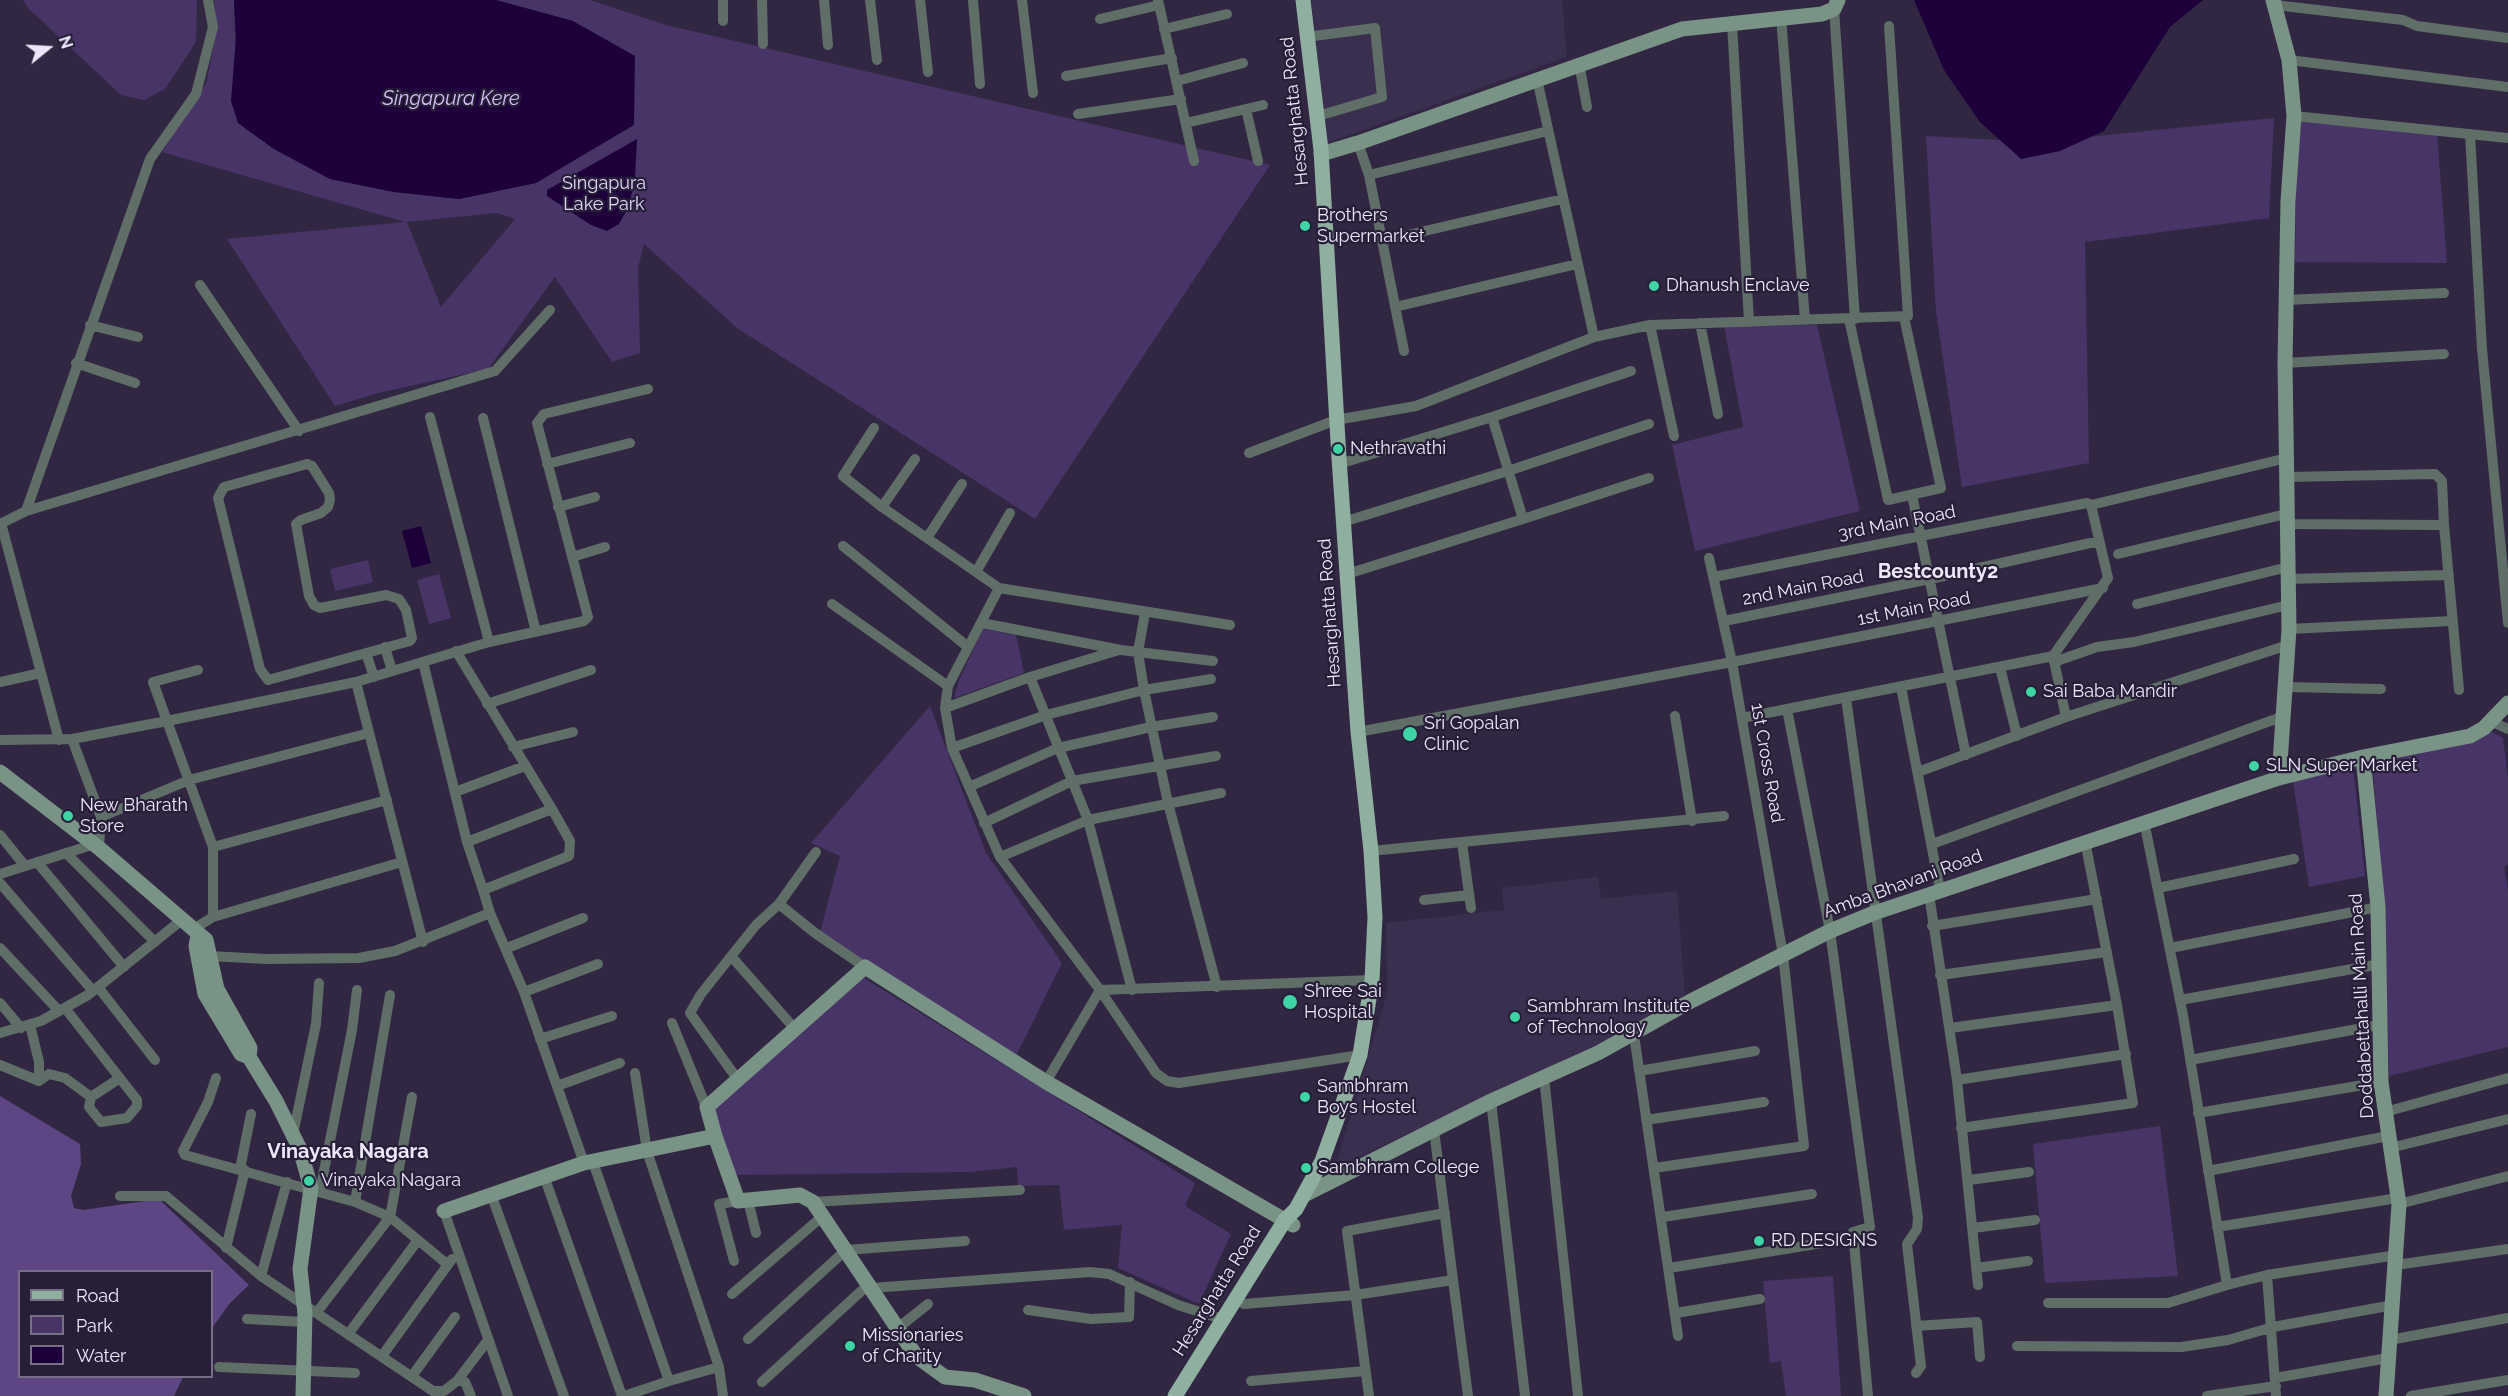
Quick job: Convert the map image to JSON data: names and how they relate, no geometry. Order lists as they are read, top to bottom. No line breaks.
{"streets":{"main road":["Hesarghatta Road"],"street":["3rd Main Road","2nd Main Road","1st Main Road","1st Cross Road","Amba Bhavani Road","Doddabettahalli Main Road"]},"crossings":[["Hesarghatta Road","1st Main Road"],["Hesarghatta Road","Amba Bhavani Road"],["3rd Main Road","1st Cross Road"],["2nd Main Road","1st Cross Road"],["1st Main Road","1st Cross Road"],["1st Cross Road","Amba Bhavani Road"],["Amba Bhavani Road","Doddabettahalli Main Road"]],"districts":["Bestcounty2","Vinayaka Nagara"],"water":["Singapura Kere"],"parks":["Singapura Lake Park"],"places":["Brothers Supermarket","Dhanush Enclave","Nethravathi","Sai Baba Mandir","Sri Gopalan Clinic","SLN Super Market","New Bharath Store","Shree Sai Hospital","Sambhram Institute of Technology","Sambhram Boys Hostel","Sambhram College","Vinayaka Nagara","RD DESIGNS","Missionaries of Charity"],"legend":["Road","Park","Water"],"north":"right"}
